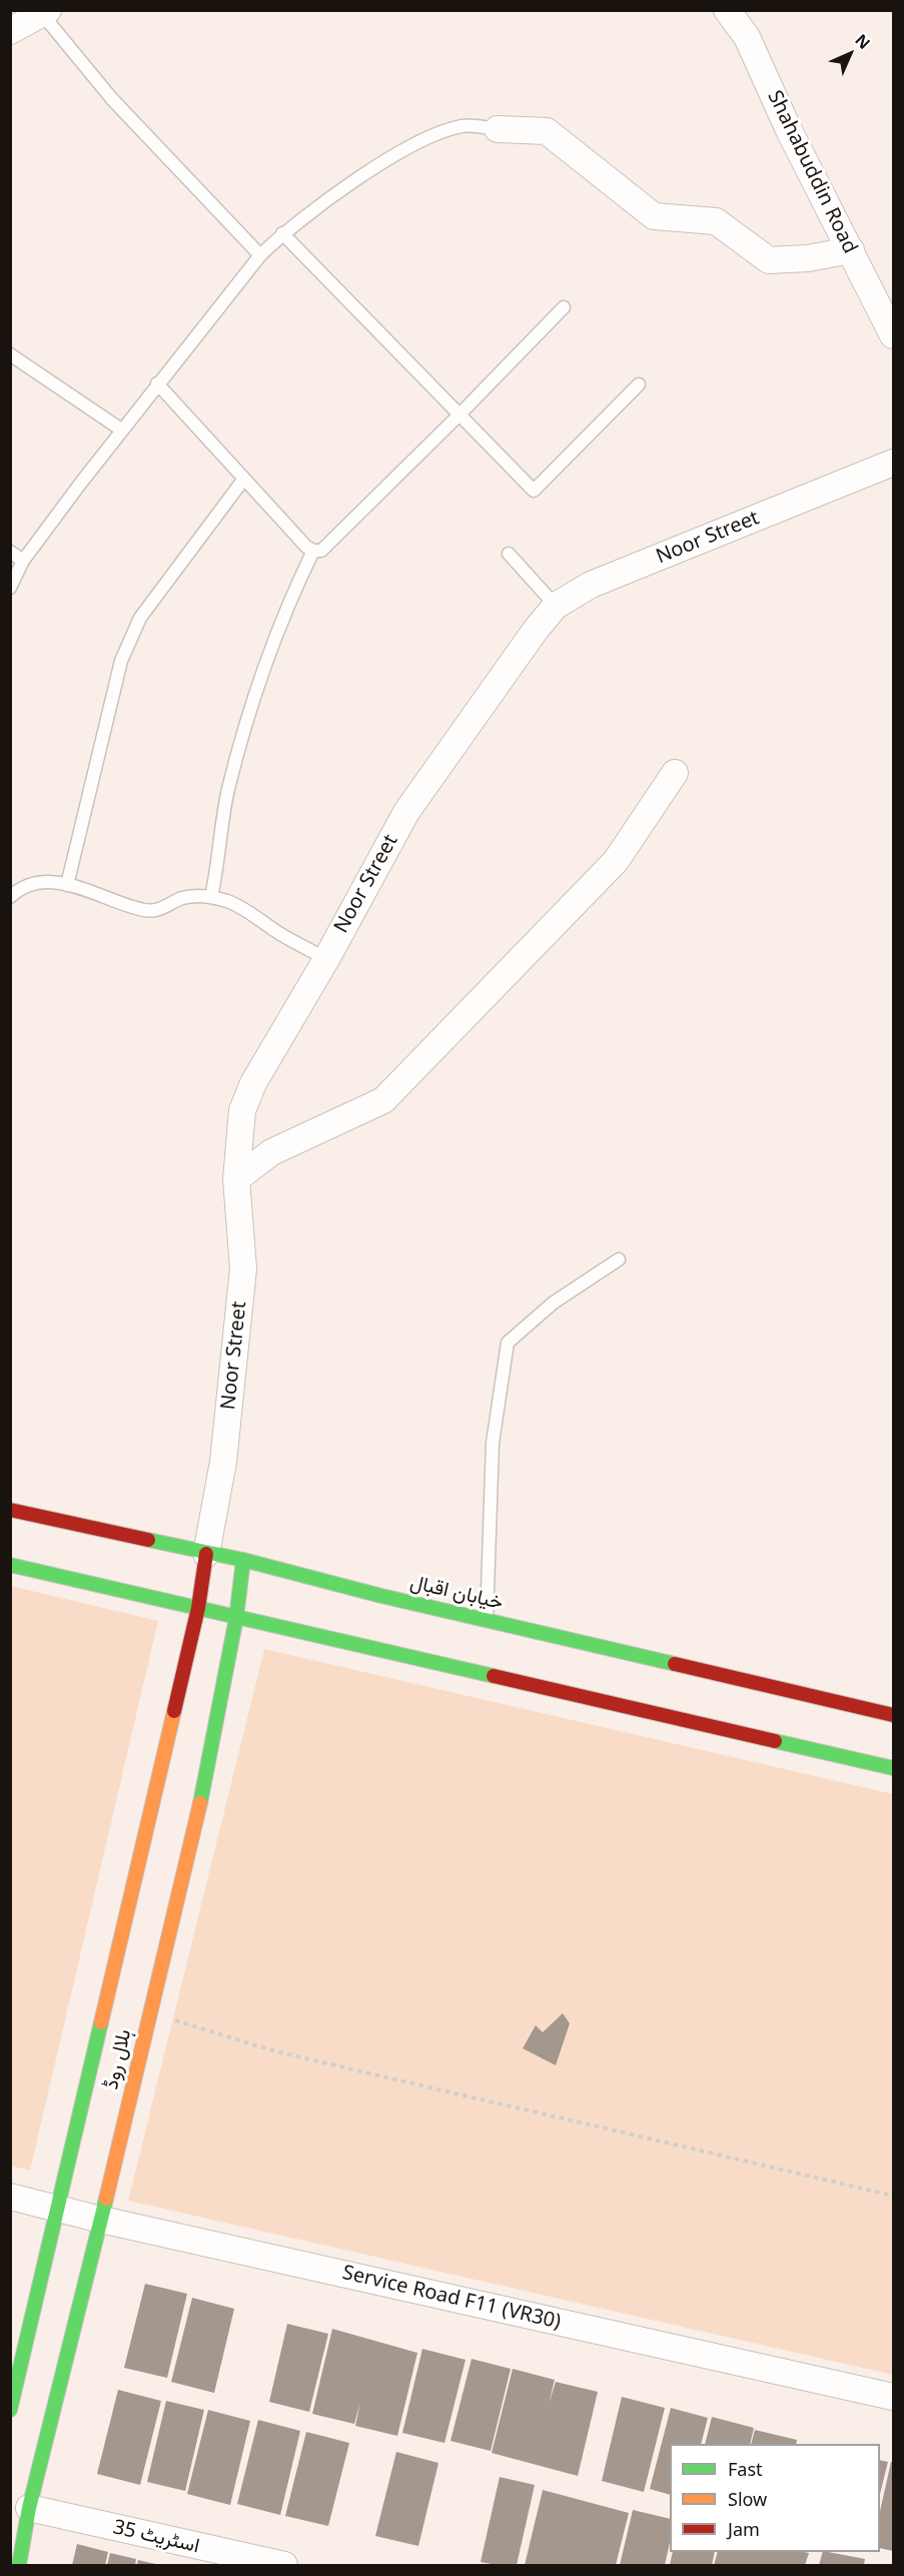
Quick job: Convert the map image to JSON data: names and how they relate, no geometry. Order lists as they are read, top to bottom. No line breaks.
{"streets":{"street":["Shahabuddin Road","Noor Street","خیابان اقبال","ہلال روڈ","Service Road F11 (VR30)","اسٹریٹ 35"]},"crossings":[["Noor Street","خیابان اقبال"],["Noor Street","ہلال روڈ"],["خیابان اقبال","ہلال روڈ"],["ہلال روڈ","Service Road F11 (VR30)"],["ہلال روڈ","اسٹریٹ 35"]],"legend":["Fast","Slow","Jam"],"north":"top right"}
